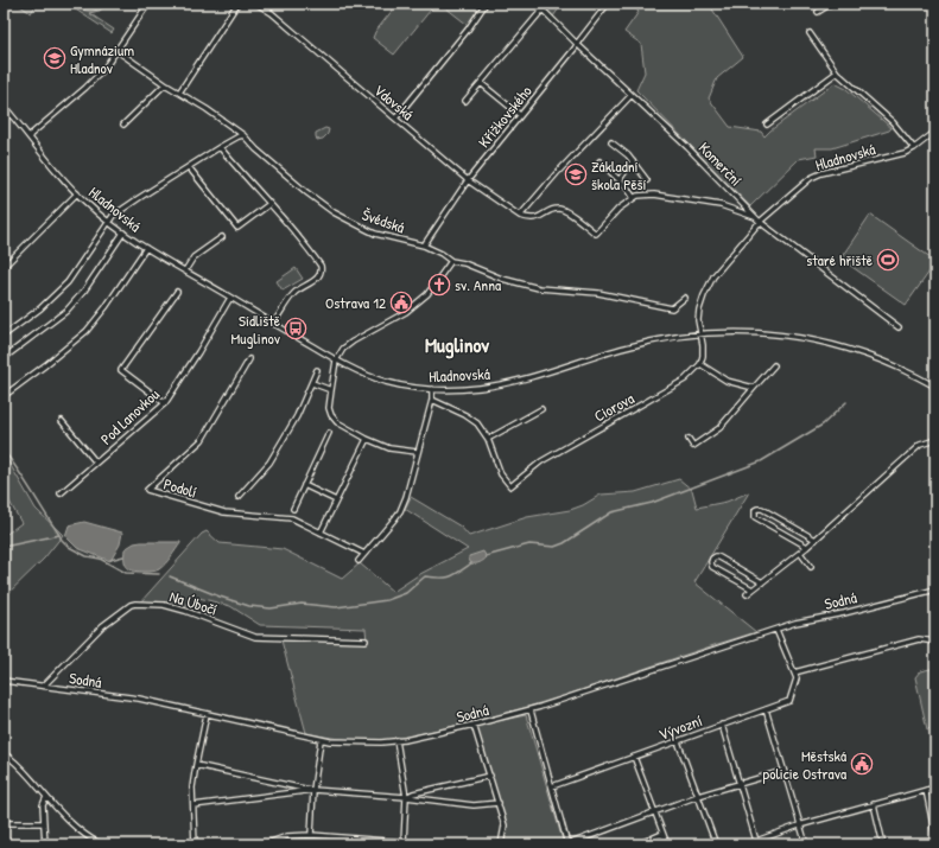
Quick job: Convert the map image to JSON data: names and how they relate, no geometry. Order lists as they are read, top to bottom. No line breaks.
{"streets":{"street":["Vdovská","Křížkovského","Hladnovská","Komerční","Švédská","Ciorova","Pod Lanovkou","Podolí","Sodná","Na Úbočí","Vývozní"]},"crossings":[["Vdovská","Křížkovského"],["Křížkovského","Komerční"],["Křížkovského","Švédská"],["Hladnovská","Komerční"],["Hladnovská","Pod Lanovkou"],["Sodná","Na Úbočí"]],"districts":["Muglinov"],"places":{"school or university":["Gymnázium Hladnov","Základní škola Pěší"],"sports":["staré hřiště"],"church":["sv. Anna"],"public building":["Ostrava 12","Městská policie Ostrava"],"bus stop":["Sídliště Muglinov"]}}
